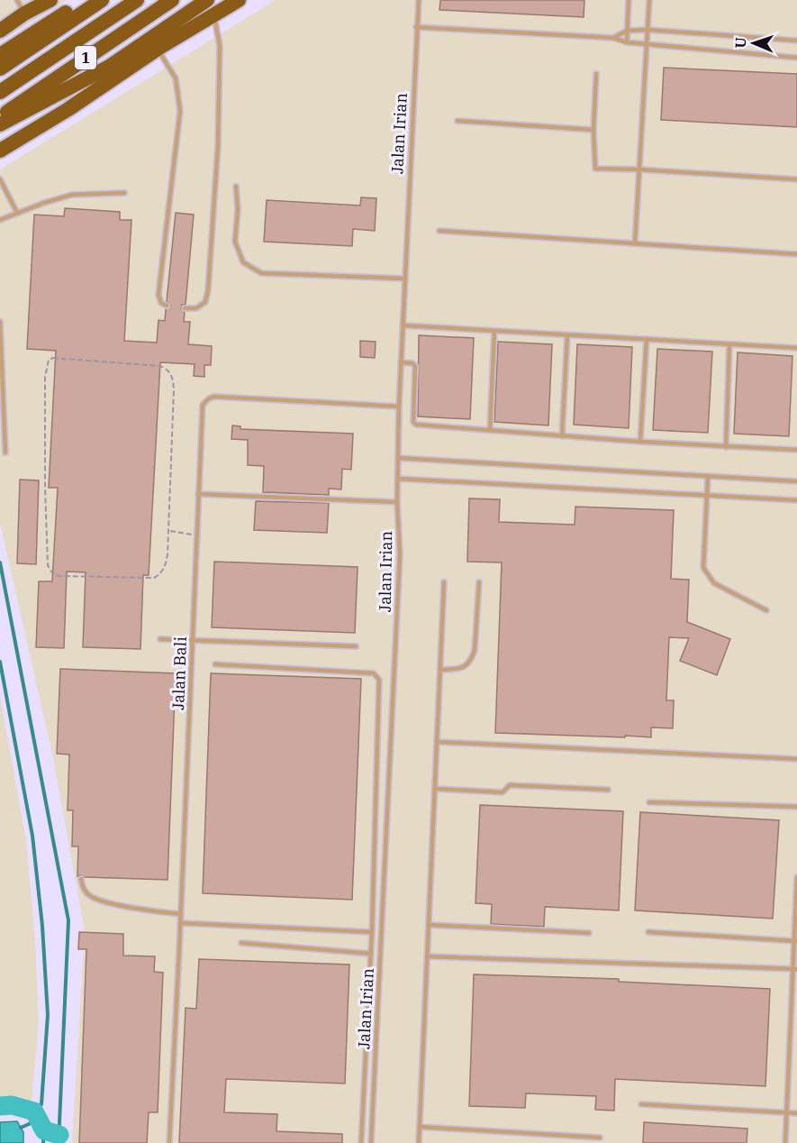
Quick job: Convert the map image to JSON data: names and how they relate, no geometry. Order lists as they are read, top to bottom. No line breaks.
{"streets":{"highway":["1"],"lane":["Jalan Irian","Jalan Bali"]},"crossings":[["Jalan Irian","Jalan Bali"]],"north":"left"}
